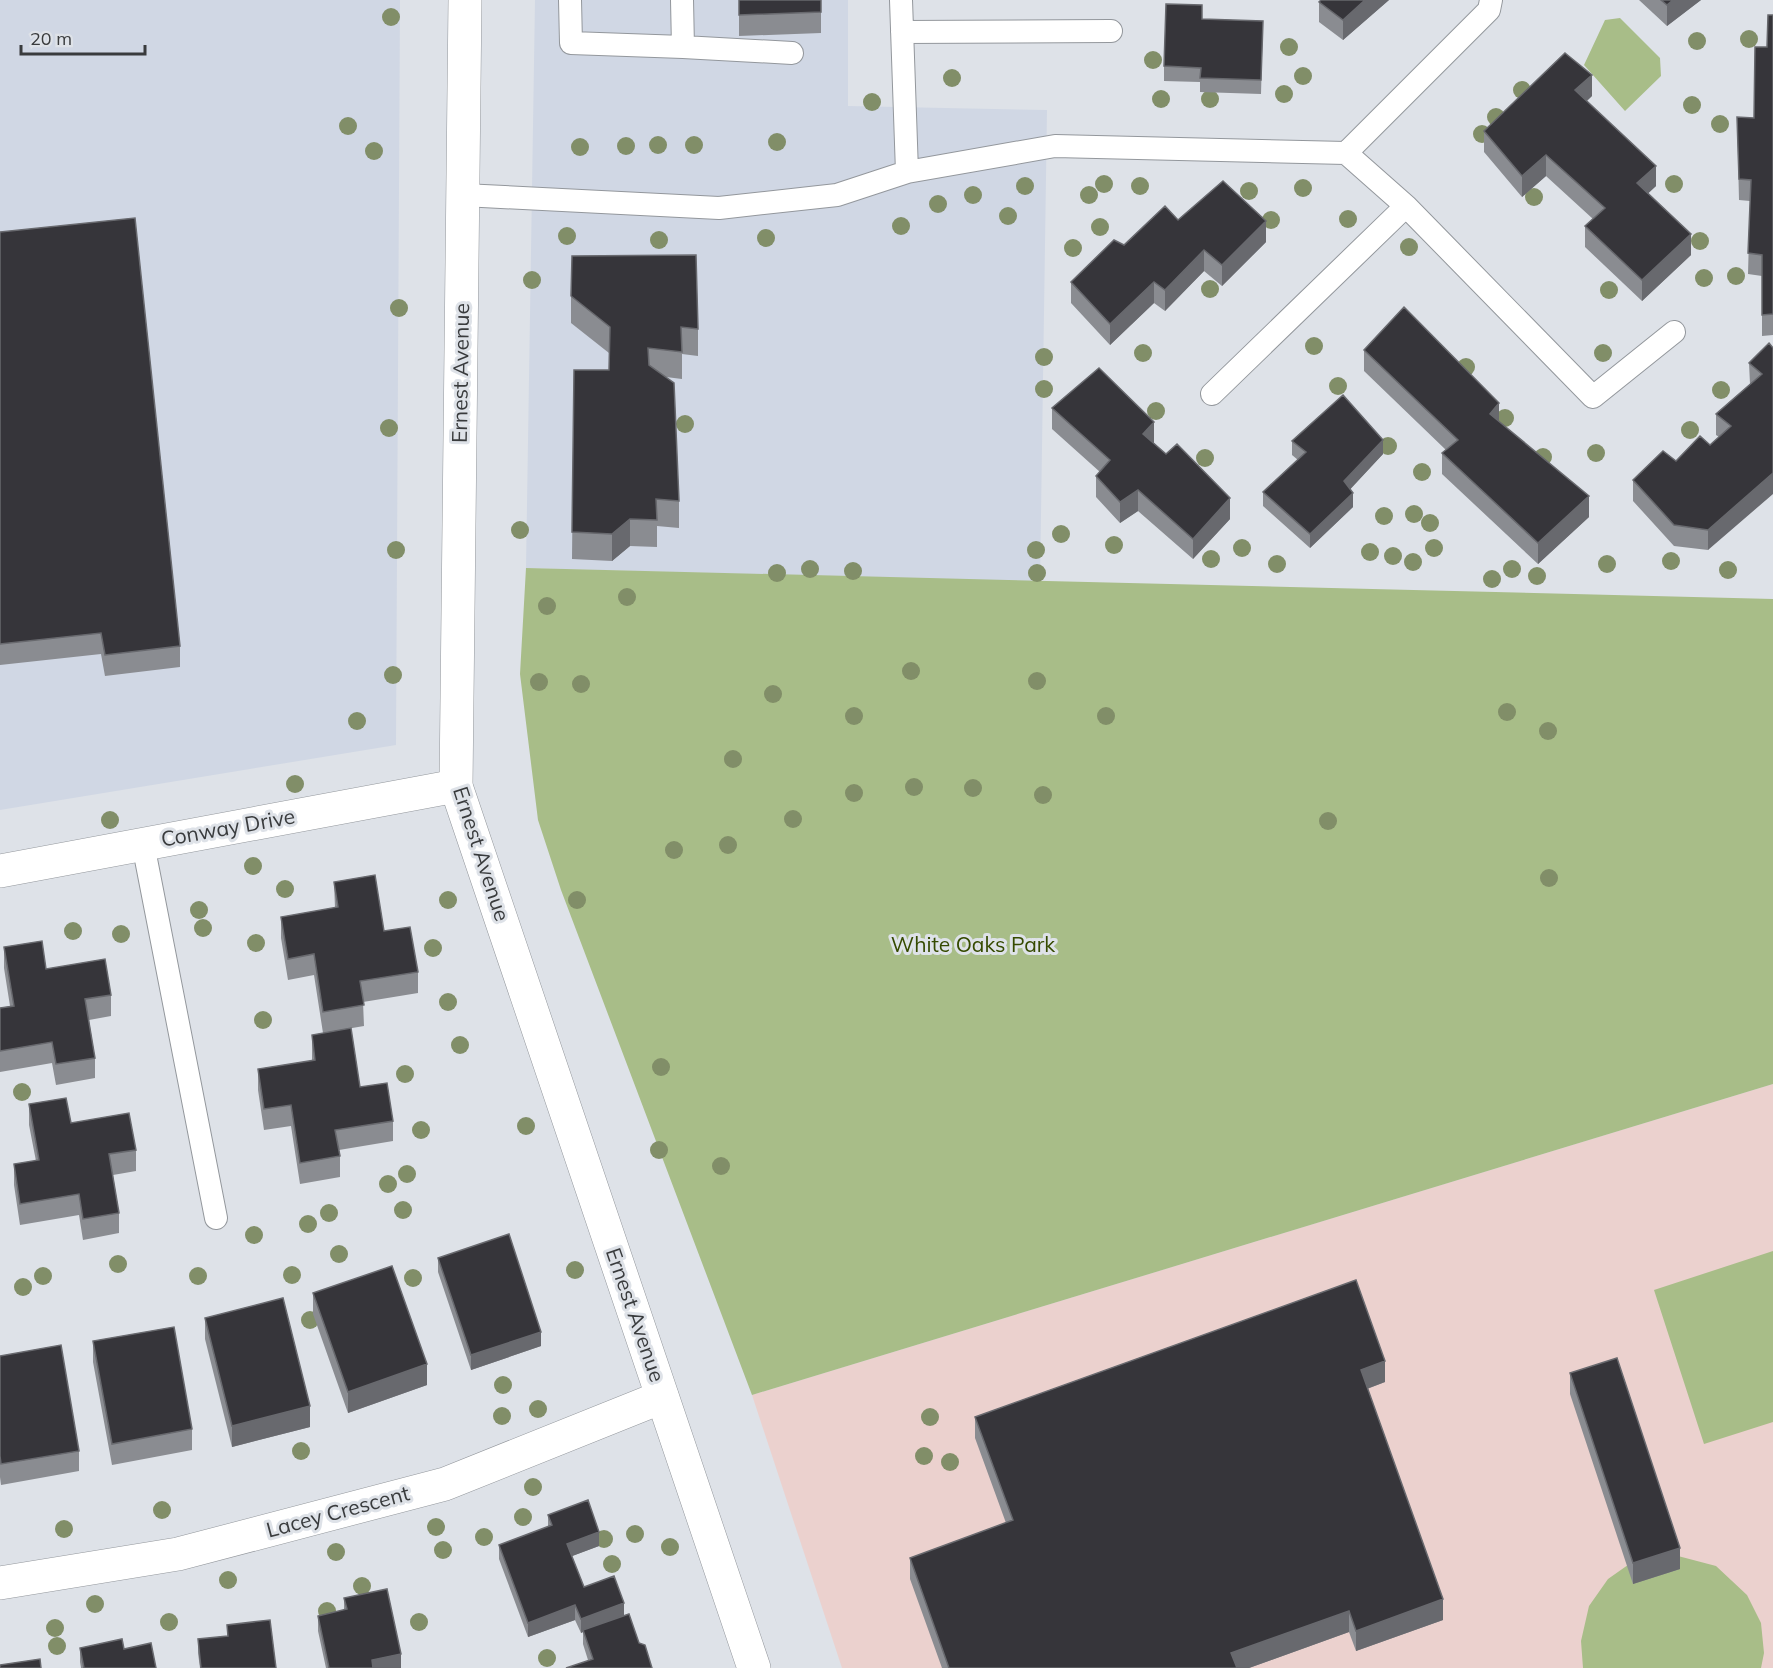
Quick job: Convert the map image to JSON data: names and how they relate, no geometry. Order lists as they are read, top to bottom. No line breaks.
{"streets":{"street":["Ernest Avenue","Conway Drive","Lacey Crescent"]},"crossings":[["Ernest Avenue","Conway Drive"],["Ernest Avenue","Lacey Crescent"]],"parks":["White Oaks Park"],"scale_bar":"20 m"}
